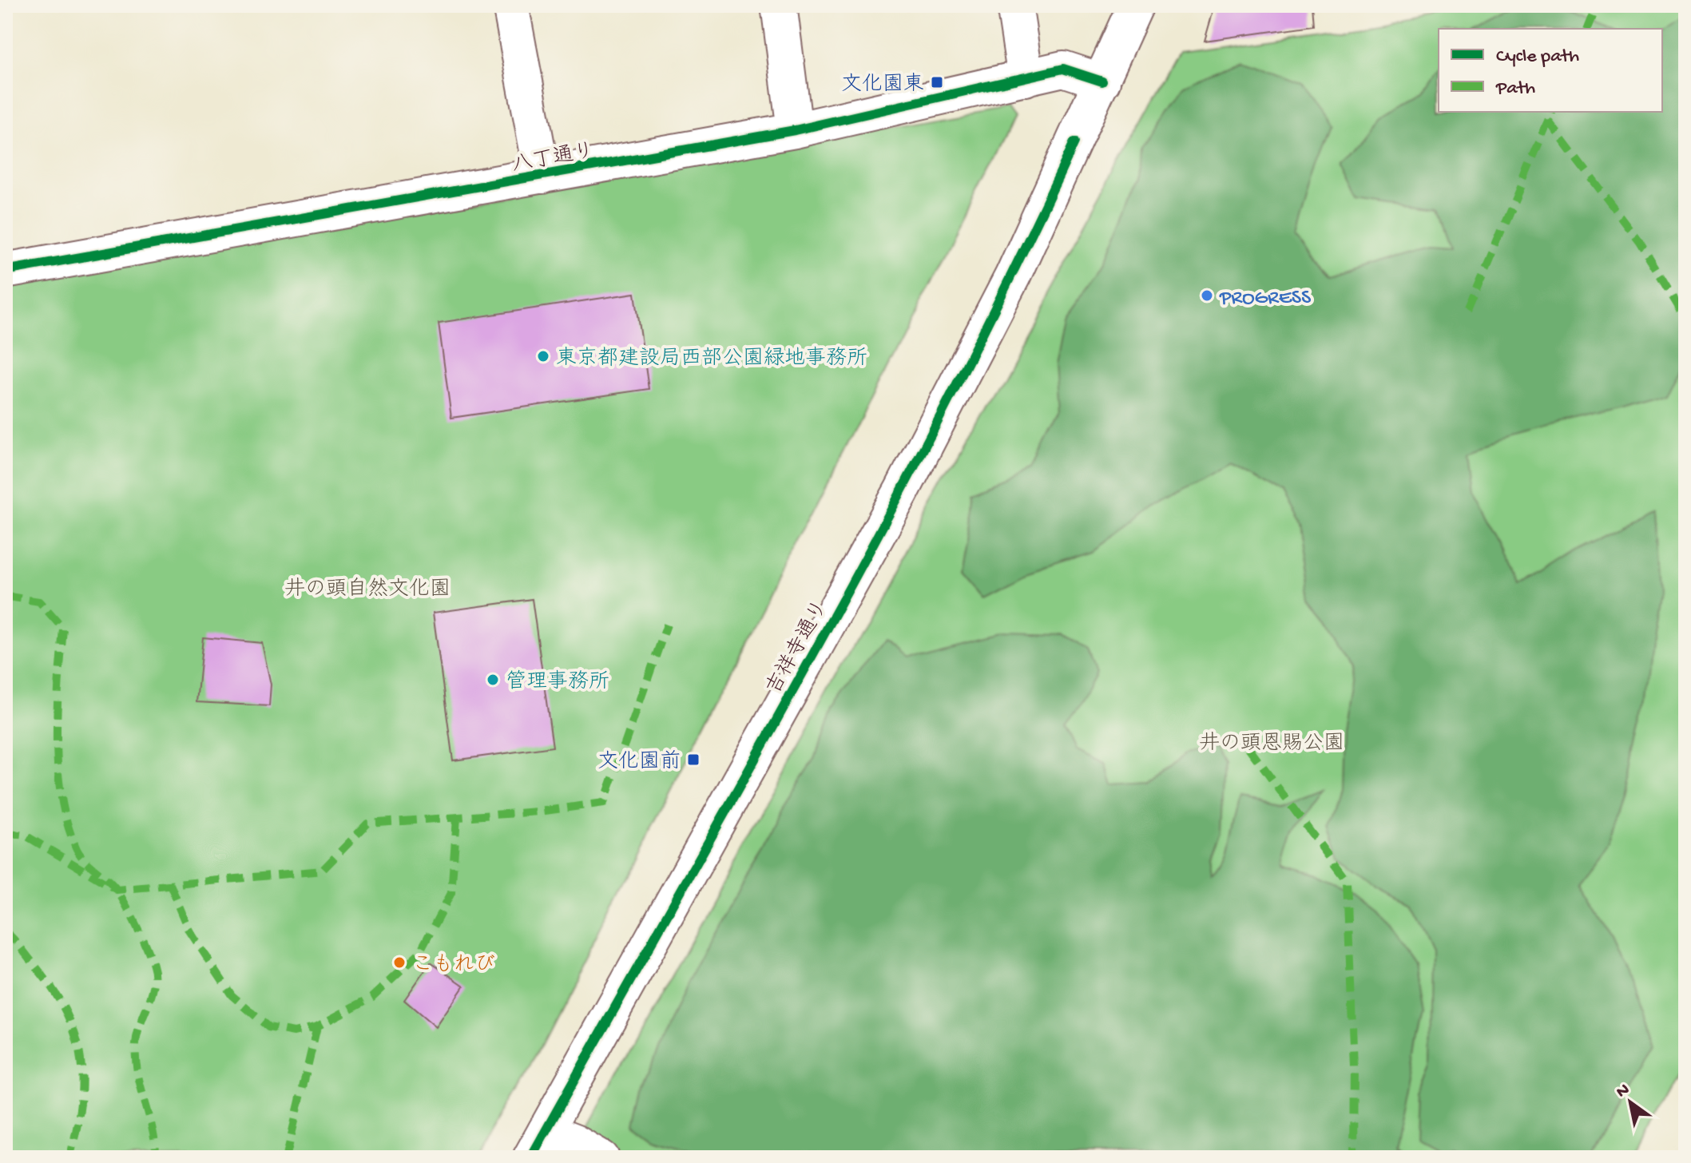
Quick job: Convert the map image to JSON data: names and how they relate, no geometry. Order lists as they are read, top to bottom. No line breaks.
{"streets":{"street":["八丁通り","吉祥寺通り"]},"crossings":[["八丁通り","吉祥寺通り"]],"parks":["井の頭自然文化園","井の頭恩賜公園"],"places":{"transit":["文化園東","文化園前"],"other":["PROGRESS","東京都建設局西部公園緑地事務所","管理事務所","こもれび"]},"legend":["Cycle path","Path"],"north":"top left"}
